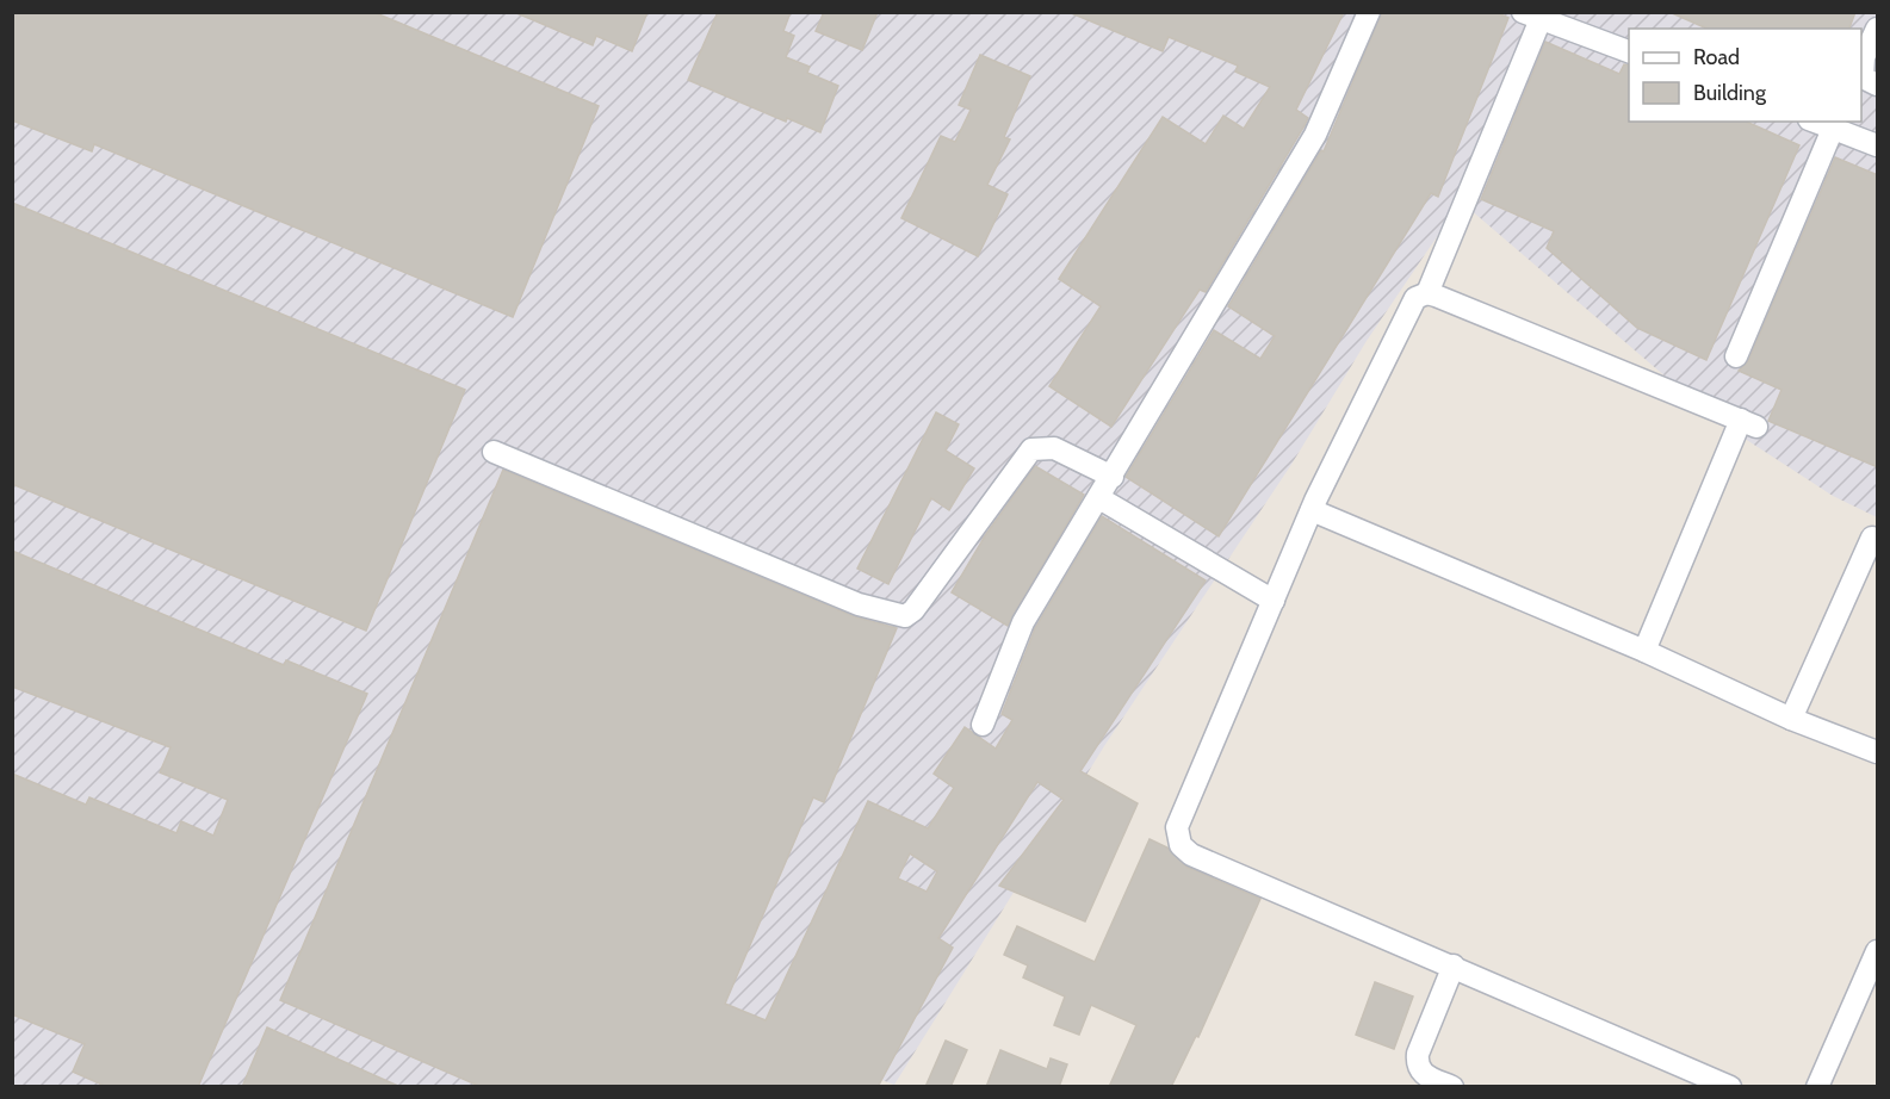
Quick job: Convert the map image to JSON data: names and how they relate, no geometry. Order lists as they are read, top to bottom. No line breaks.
{"legend":["Road","Building"]}
